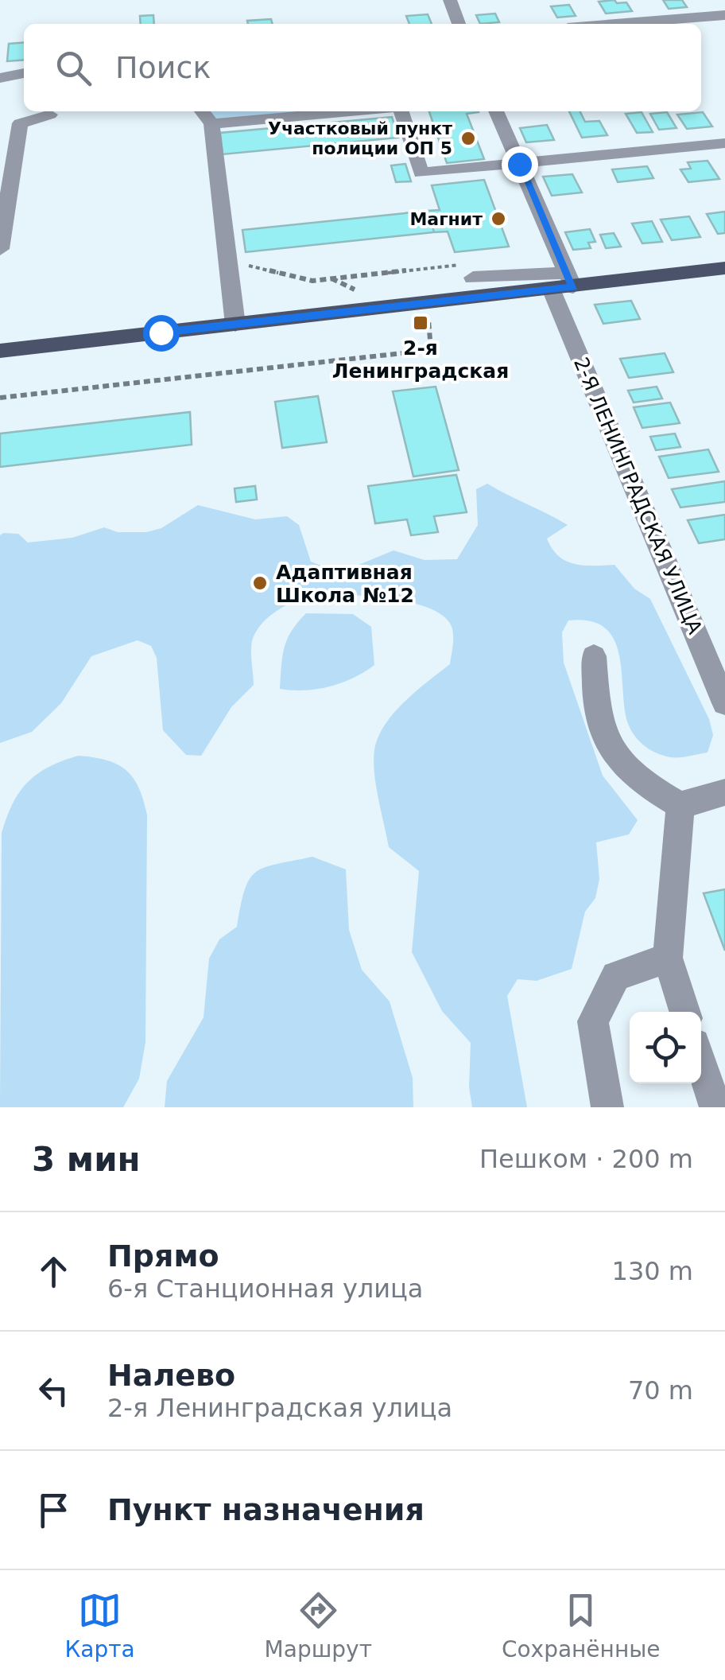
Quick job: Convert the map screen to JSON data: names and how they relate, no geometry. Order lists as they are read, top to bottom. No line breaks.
{"streets":{"street":["2-Я ЛЕНИНГРАДСКАЯ УЛИЦА"]},"places":{"other":["Участковый пункт полиции ОП 5","Магнит","Адаптивная Школа №12"],"transit":["2-я Ленинградская"]},"page":{"search":"Поиск","heading":["3 мин","Пешком · 200 m"],"list":[["Прямо","6-я Станционная улица","130 m"],["Налево","2-я Ленинградская улица","70 m"],"Пункт назначения"],"nav":["Карта","Маршрут","Сохранённые"]}}
